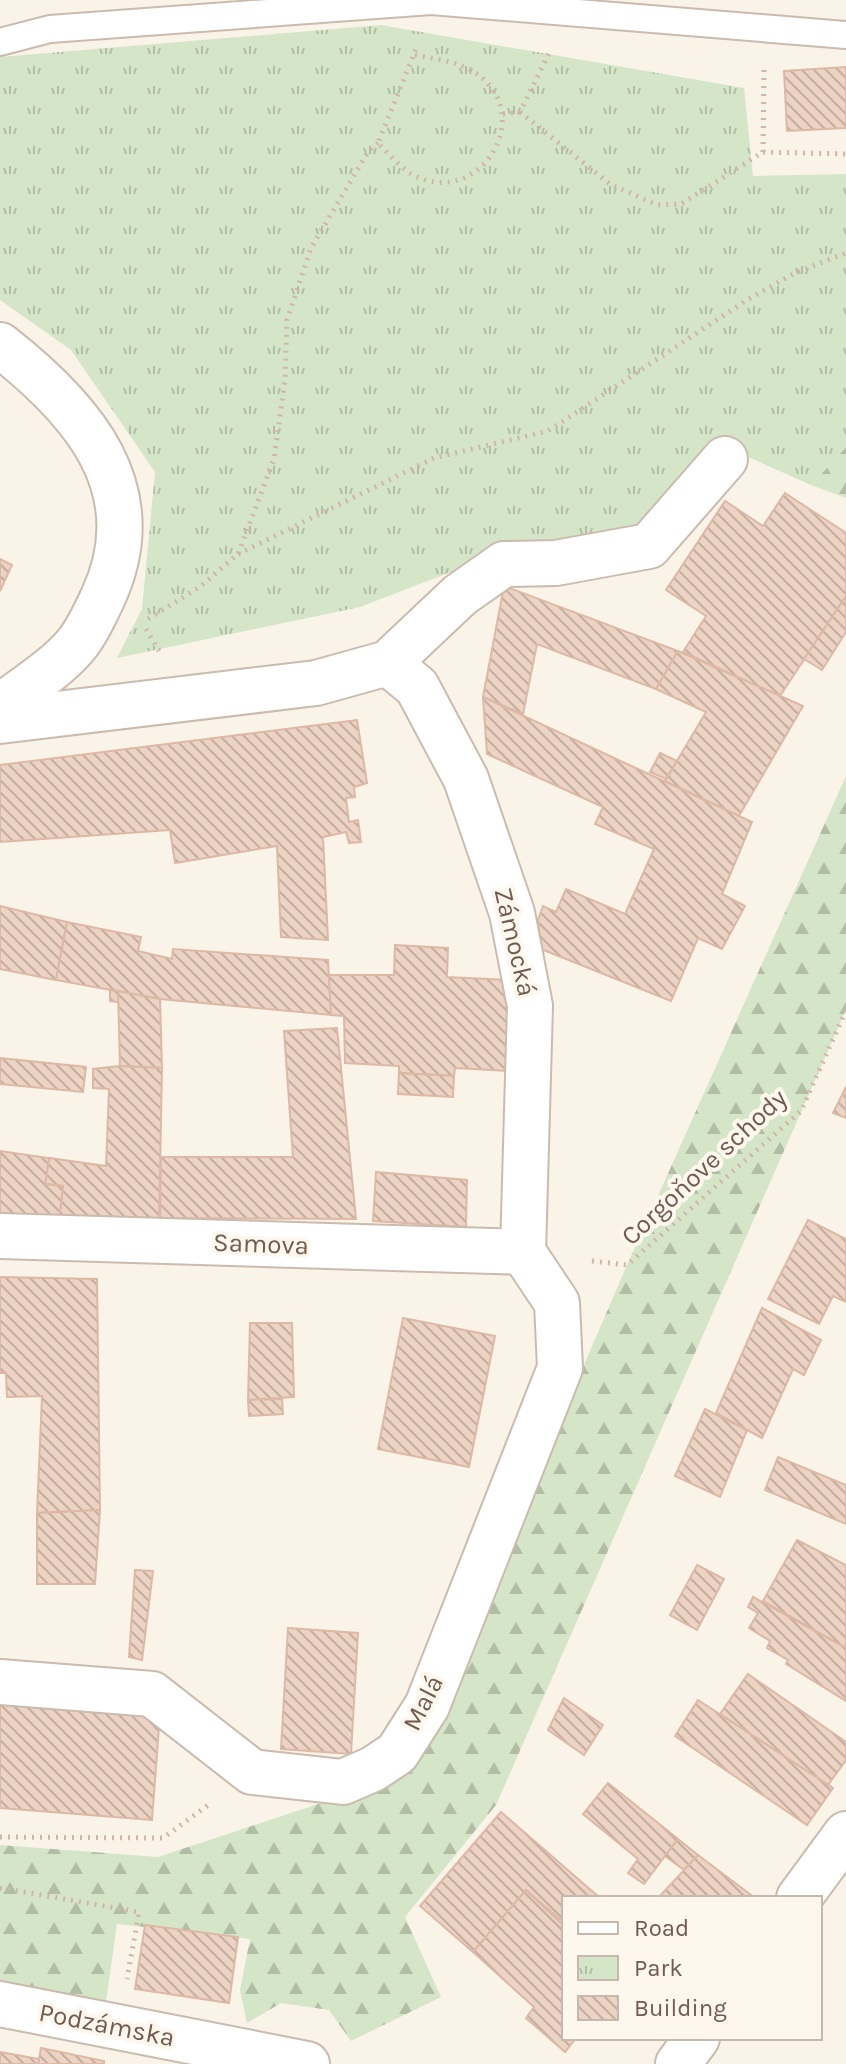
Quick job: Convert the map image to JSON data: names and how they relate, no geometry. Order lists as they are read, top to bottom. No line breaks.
{"streets":{"street":["Zámocká","Samova","Malá","Podzámska"],"path":["Corgoňove schody"]},"crossings":[["Zámocká","Samova"],["Zámocká","Malá"],["Samova","Malá"]],"legend":["Road","Park","Building"]}
